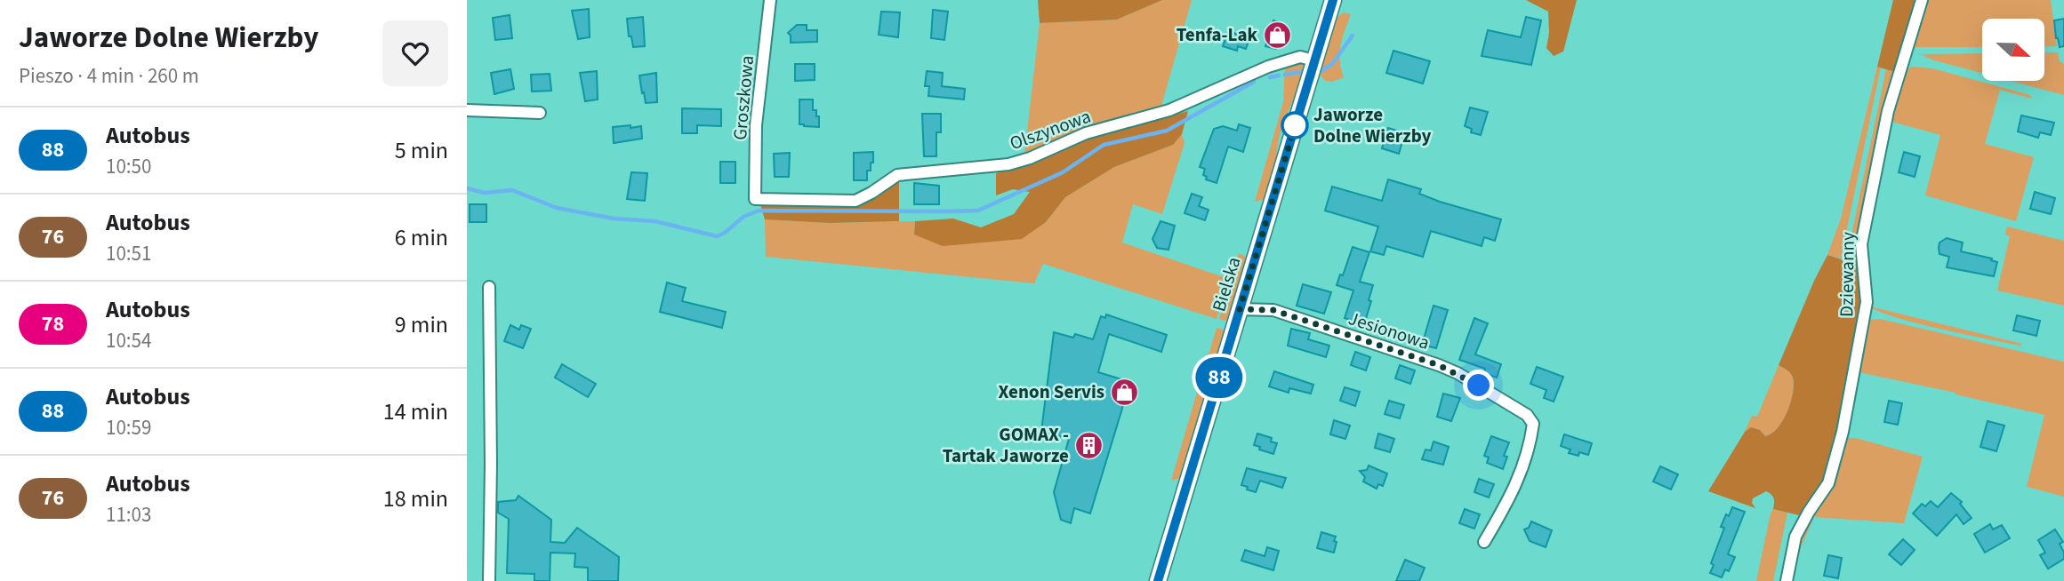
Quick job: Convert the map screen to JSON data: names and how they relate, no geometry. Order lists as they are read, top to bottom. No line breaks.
{"streets":{"main road":["Bielska"],"street":["Groszkowa","Olszynowa","Dziewanny","Jesionowa"]},"crossings":[["Groszkowa","Olszynowa"],["Olszynowa","Bielska"],["Bielska","Jesionowa"]],"places":{"shop":["Tenfa-Lak","Xenon Servis"],"other":["Jaworze Dolne Wierzby"],"building":["GOMAX - Tartak Jaworze"]},"lines":["bus line 88"],"north":"right","page":{"heading":["Jaworze Dolne Wierzby","Pieszo · 4 min · 260 m"],"on_map":"88","list":[{"mark":"88","name":"Autobus","note":"10:50","value":"5 min"},{"mark":"76","name":"Autobus","note":"10:51","value":"6 min"},{"mark":"78","name":"Autobus","note":"10:54","value":"9 min"},{"mark":"88","name":"Autobus","note":"10:59","value":"14 min"},{"mark":"76","name":"Autobus","note":"11:03","value":"18 min"}]}}
